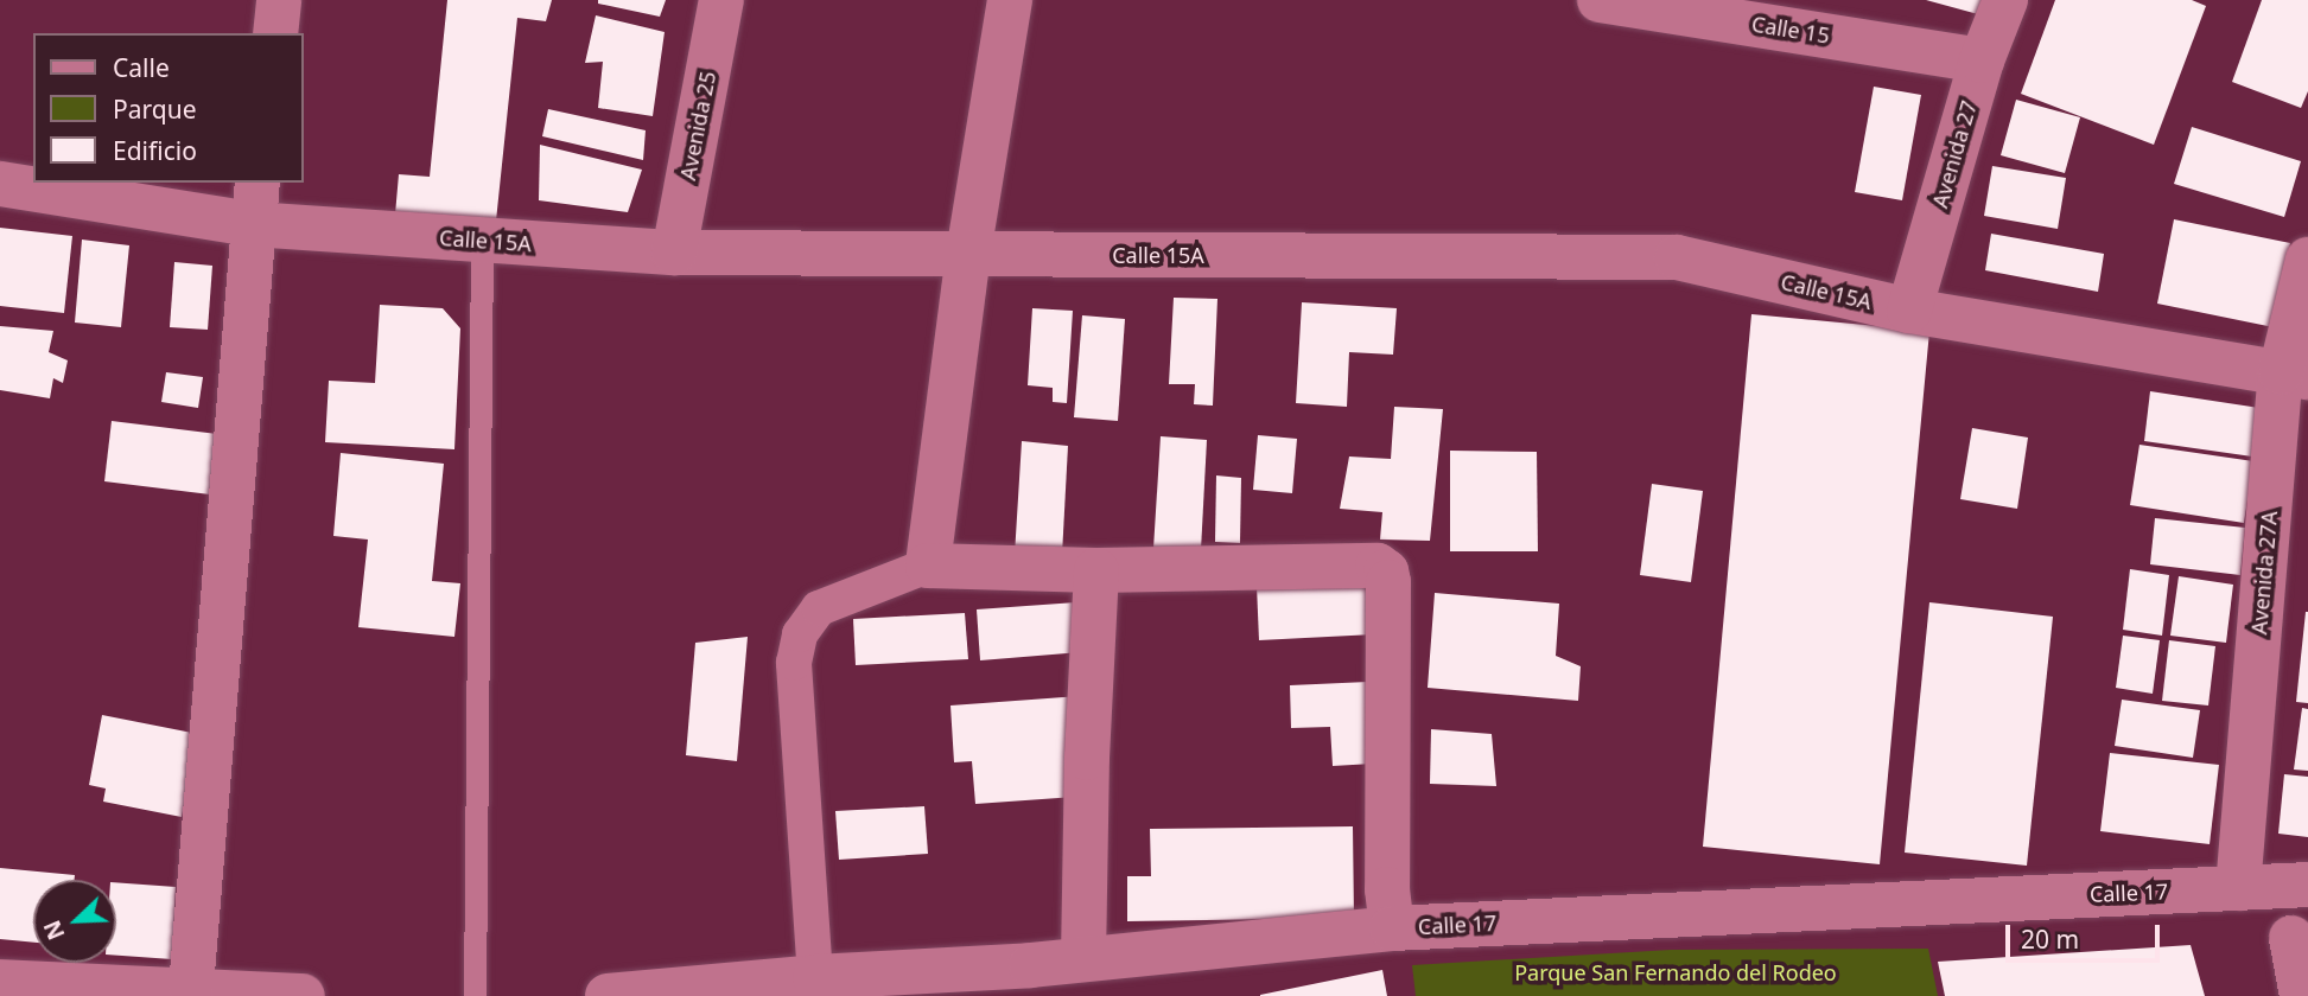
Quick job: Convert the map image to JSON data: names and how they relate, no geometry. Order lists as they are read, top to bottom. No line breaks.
{"streets":{"street":["Calle 15","Avenida 25","Avenida 27","Calle 15A","Avenida 27A","Calle 17"]},"crossings":[["Calle 15","Avenida 27"],["Avenida 25","Calle 15A"],["Avenida 27","Calle 15A"],["Calle 15A","Avenida 27A"],["Avenida 27A","Calle 17"]],"parks":["Parque San Fernando del Rodeo"],"legend":["Calle","Parque","Edificio"],"scale_bar":"20 m","north":"bottom left"}
